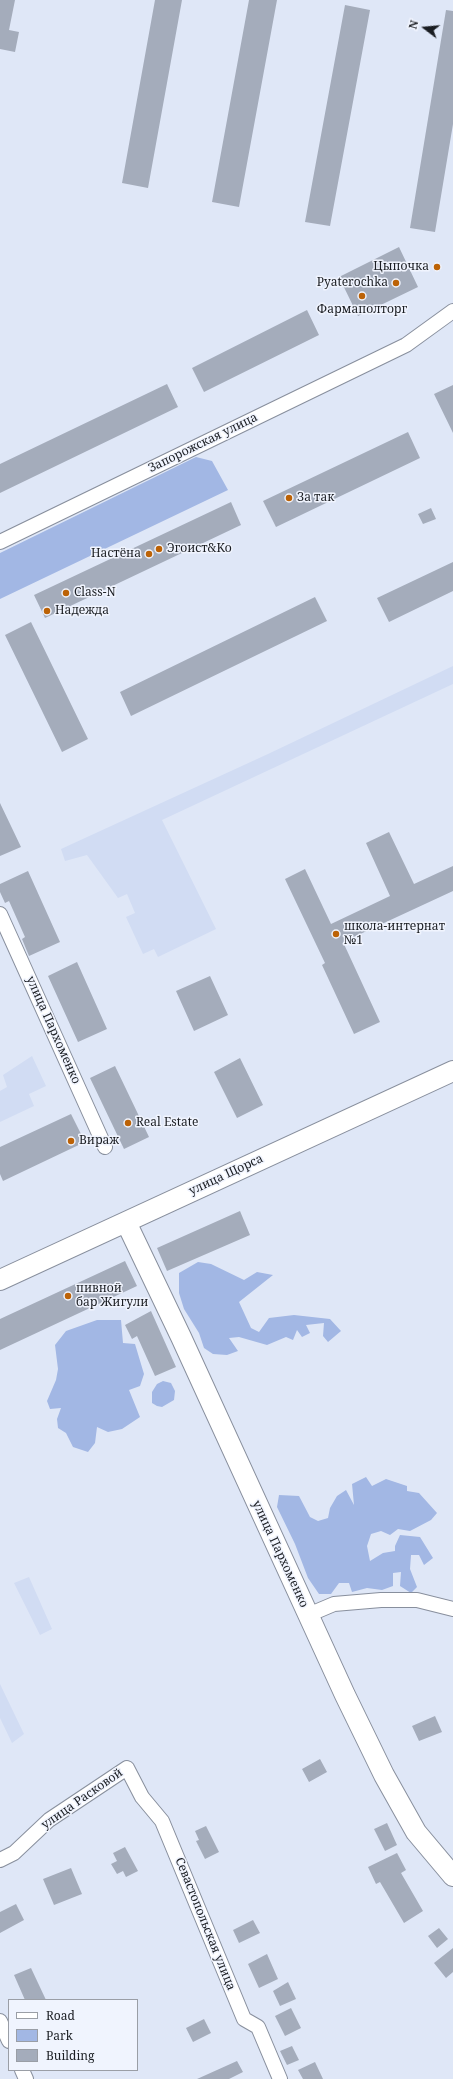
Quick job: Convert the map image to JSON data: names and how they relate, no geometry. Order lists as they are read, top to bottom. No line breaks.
{"streets":{"street":["Запорожская улица","улица Пархоменко","улица Щорса","улица Расковой","Севастопольская улица"]},"crossings":[["улица Пархоменко","улица Щорса"],["улица Расковой","Севастопольская улица"]],"places":["Цыпочка","Pyaterochka","Фармаполторг","За так","Эгоист&Kо","Настёна","Class-N","Надежда","школа-интернат №1","Real Estate","Вираж","пивной бар Жигули"],"legend":["Road","Park","Building"],"north":"left"}
